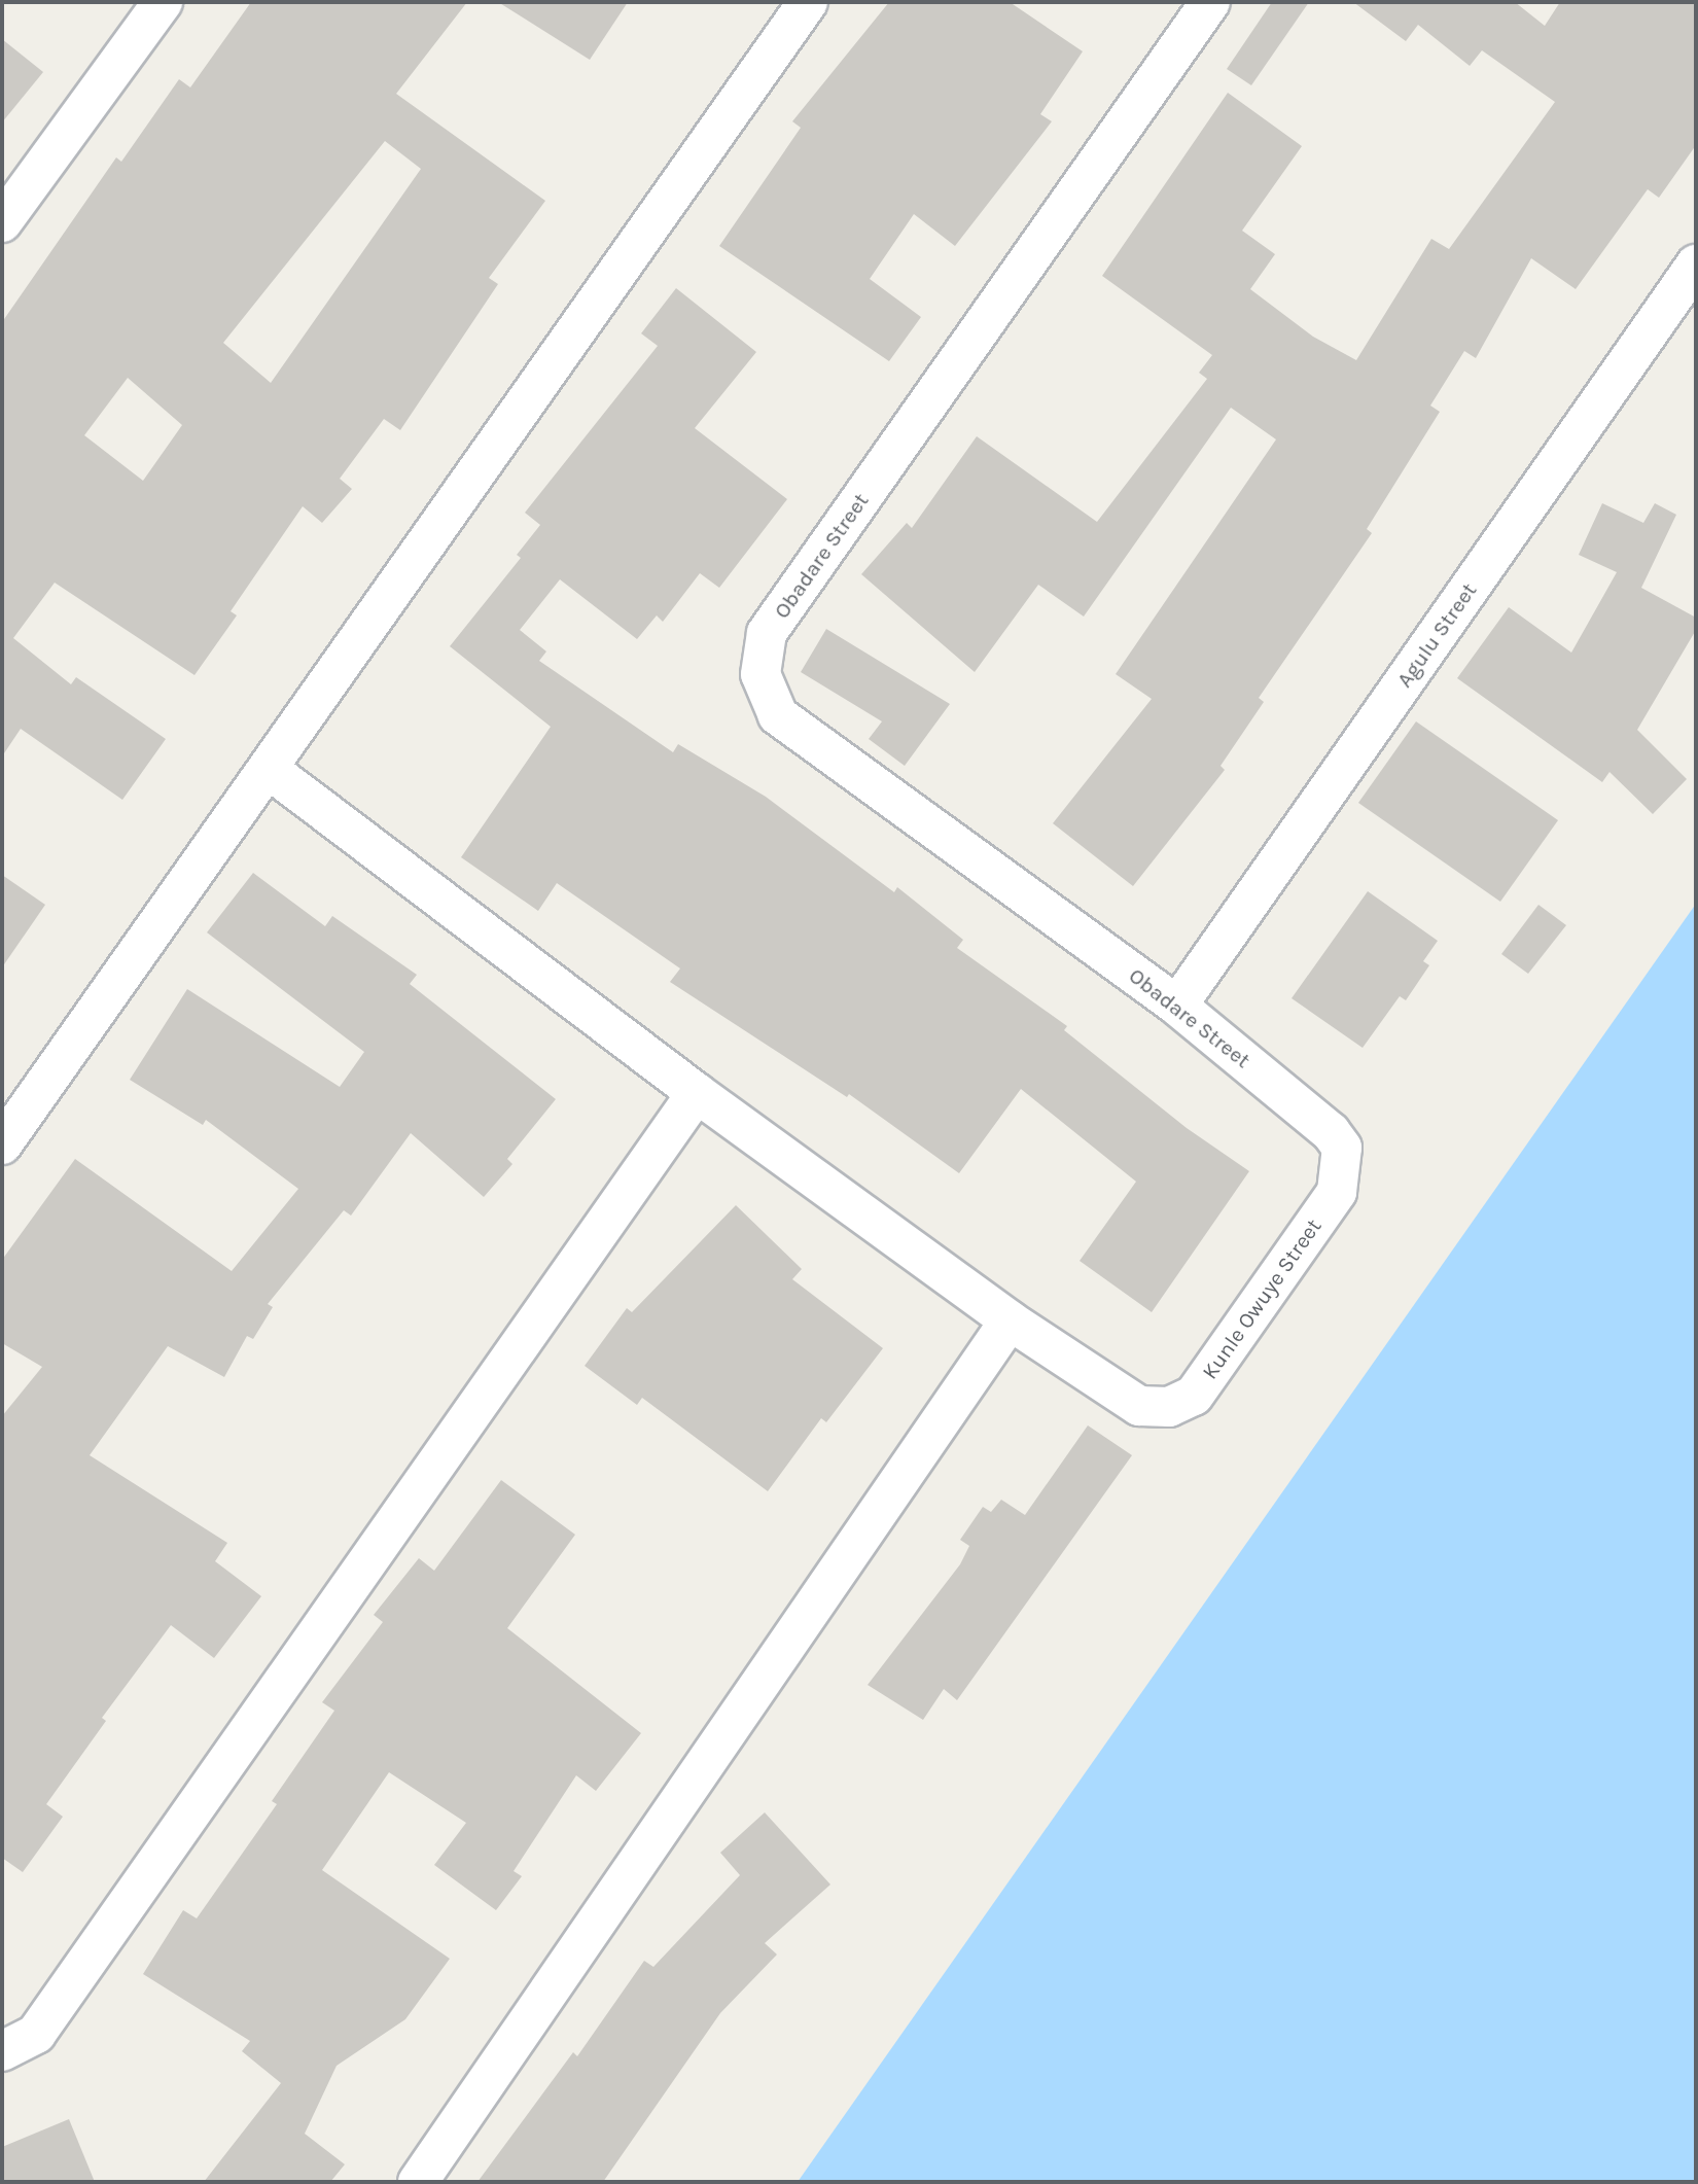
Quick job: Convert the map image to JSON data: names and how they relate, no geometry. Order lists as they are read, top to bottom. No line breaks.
{"streets":{"street":["Obadare Street","Agulu Street","Kunle Owuye Street"]},"crossings":[["Obadare Street","Agulu Street"],["Obadare Street","Kunle Owuye Street"]]}
